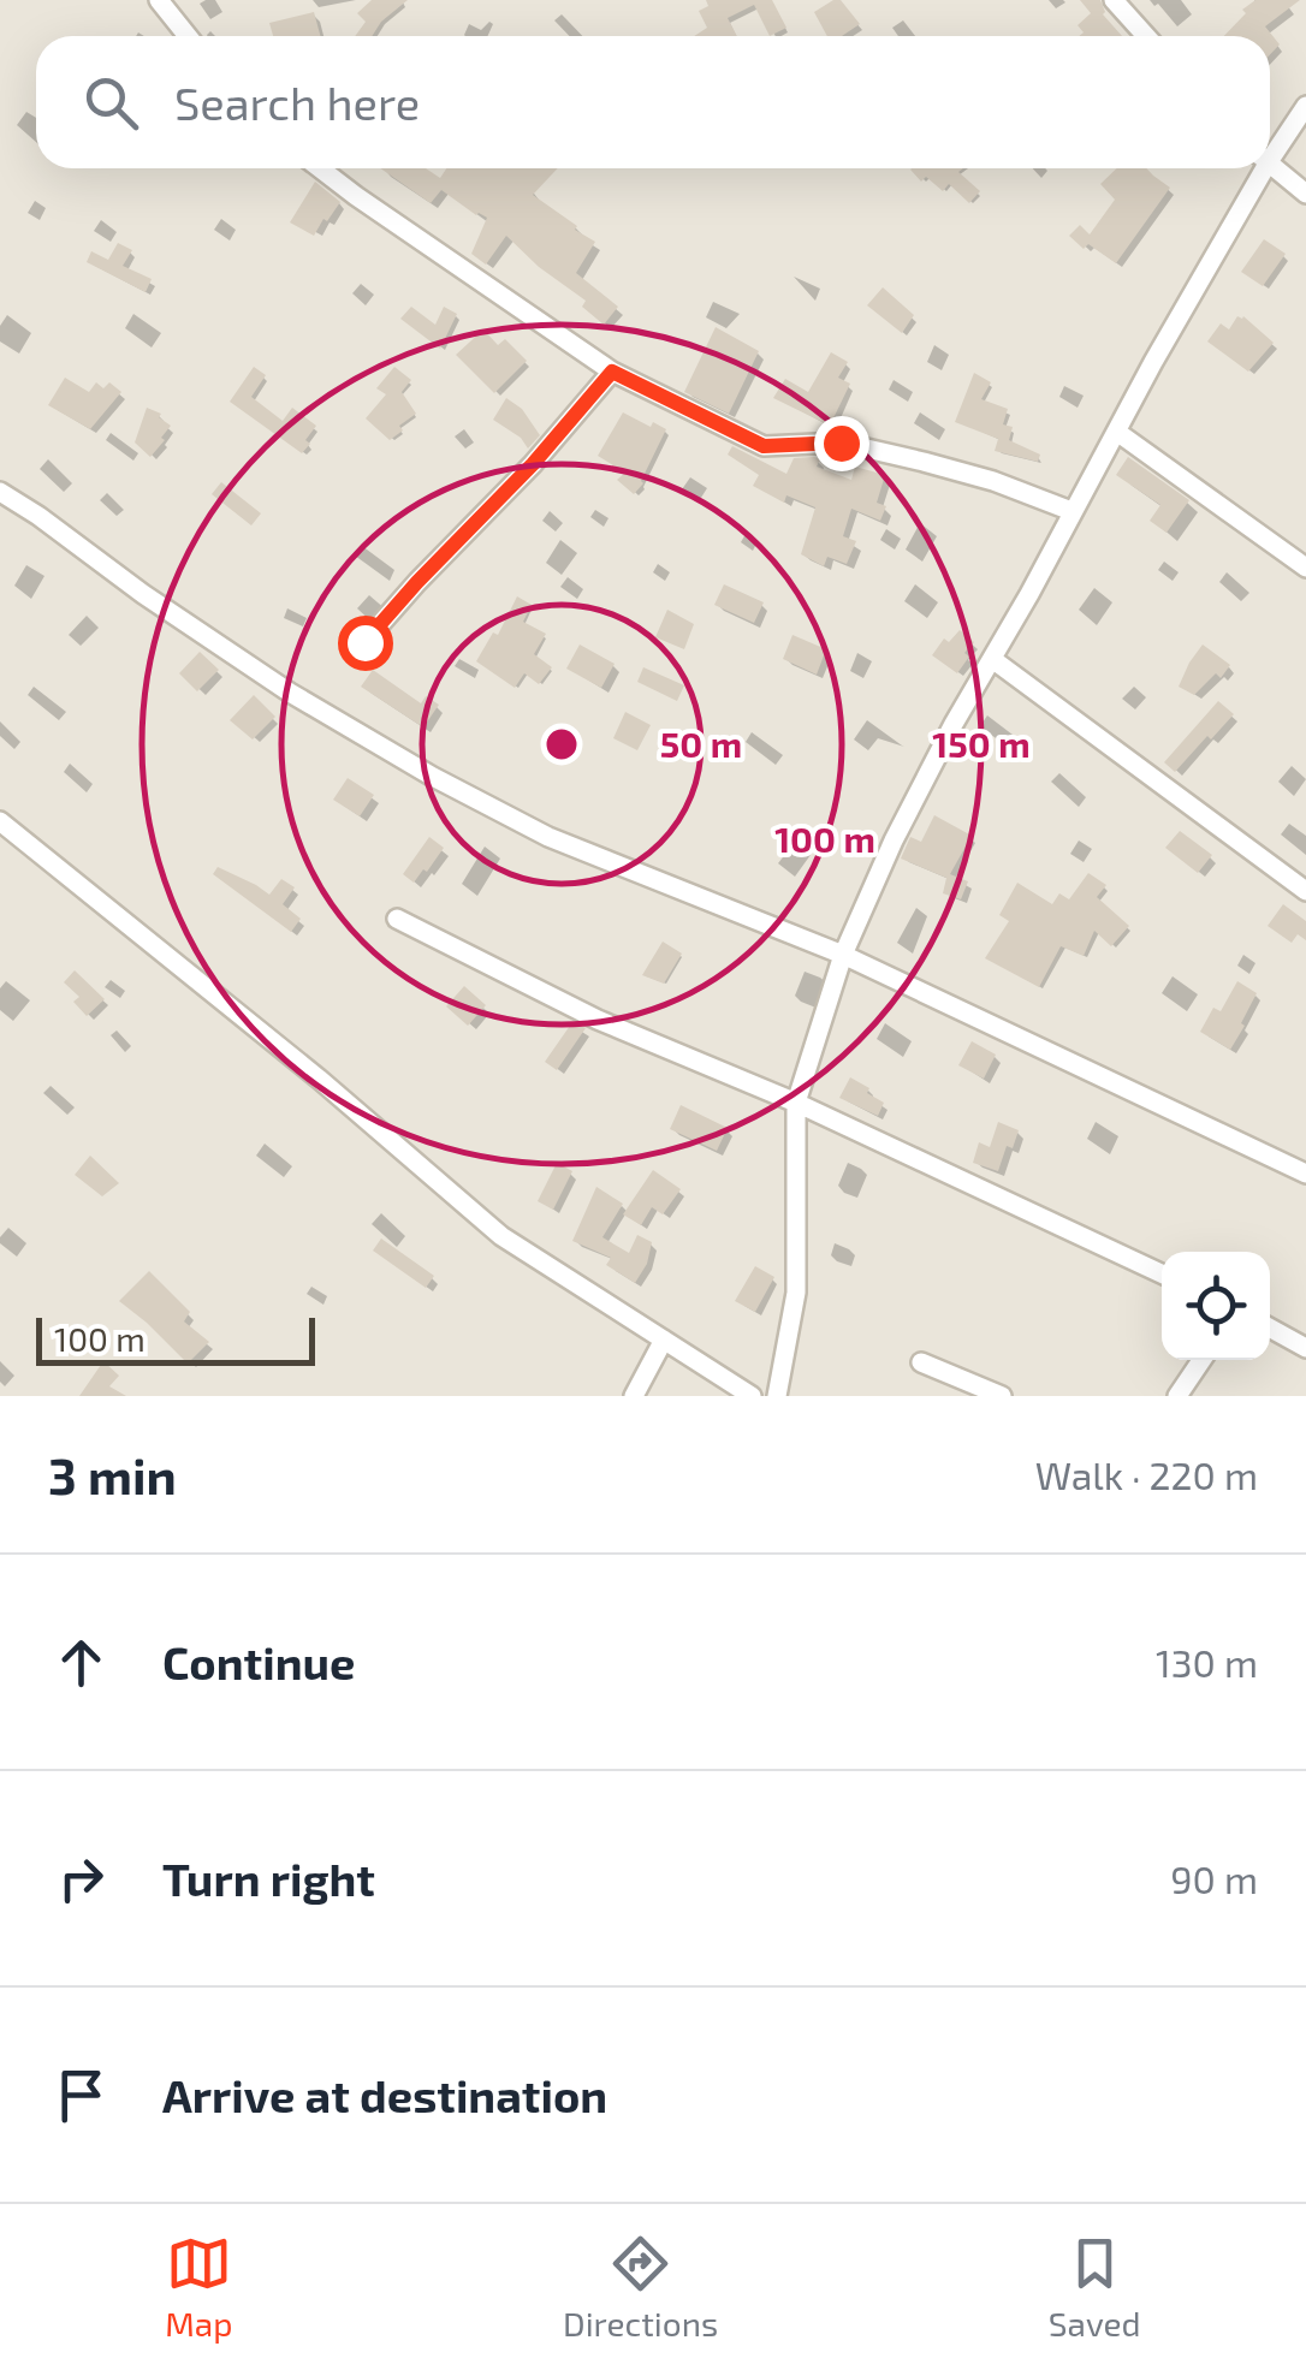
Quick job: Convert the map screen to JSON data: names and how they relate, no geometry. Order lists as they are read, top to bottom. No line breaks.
{"scale_bar":"100 m","page":{"search":"Search here","scale":"100 m","heading":["3 min","Walk · 220 m"],"list":[["Continue","130 m"],["Turn right","90 m"],"Arrive at destination"],"nav":["Map","Directions","Saved"]},"rings":["50 m","150 m","100 m"]}
